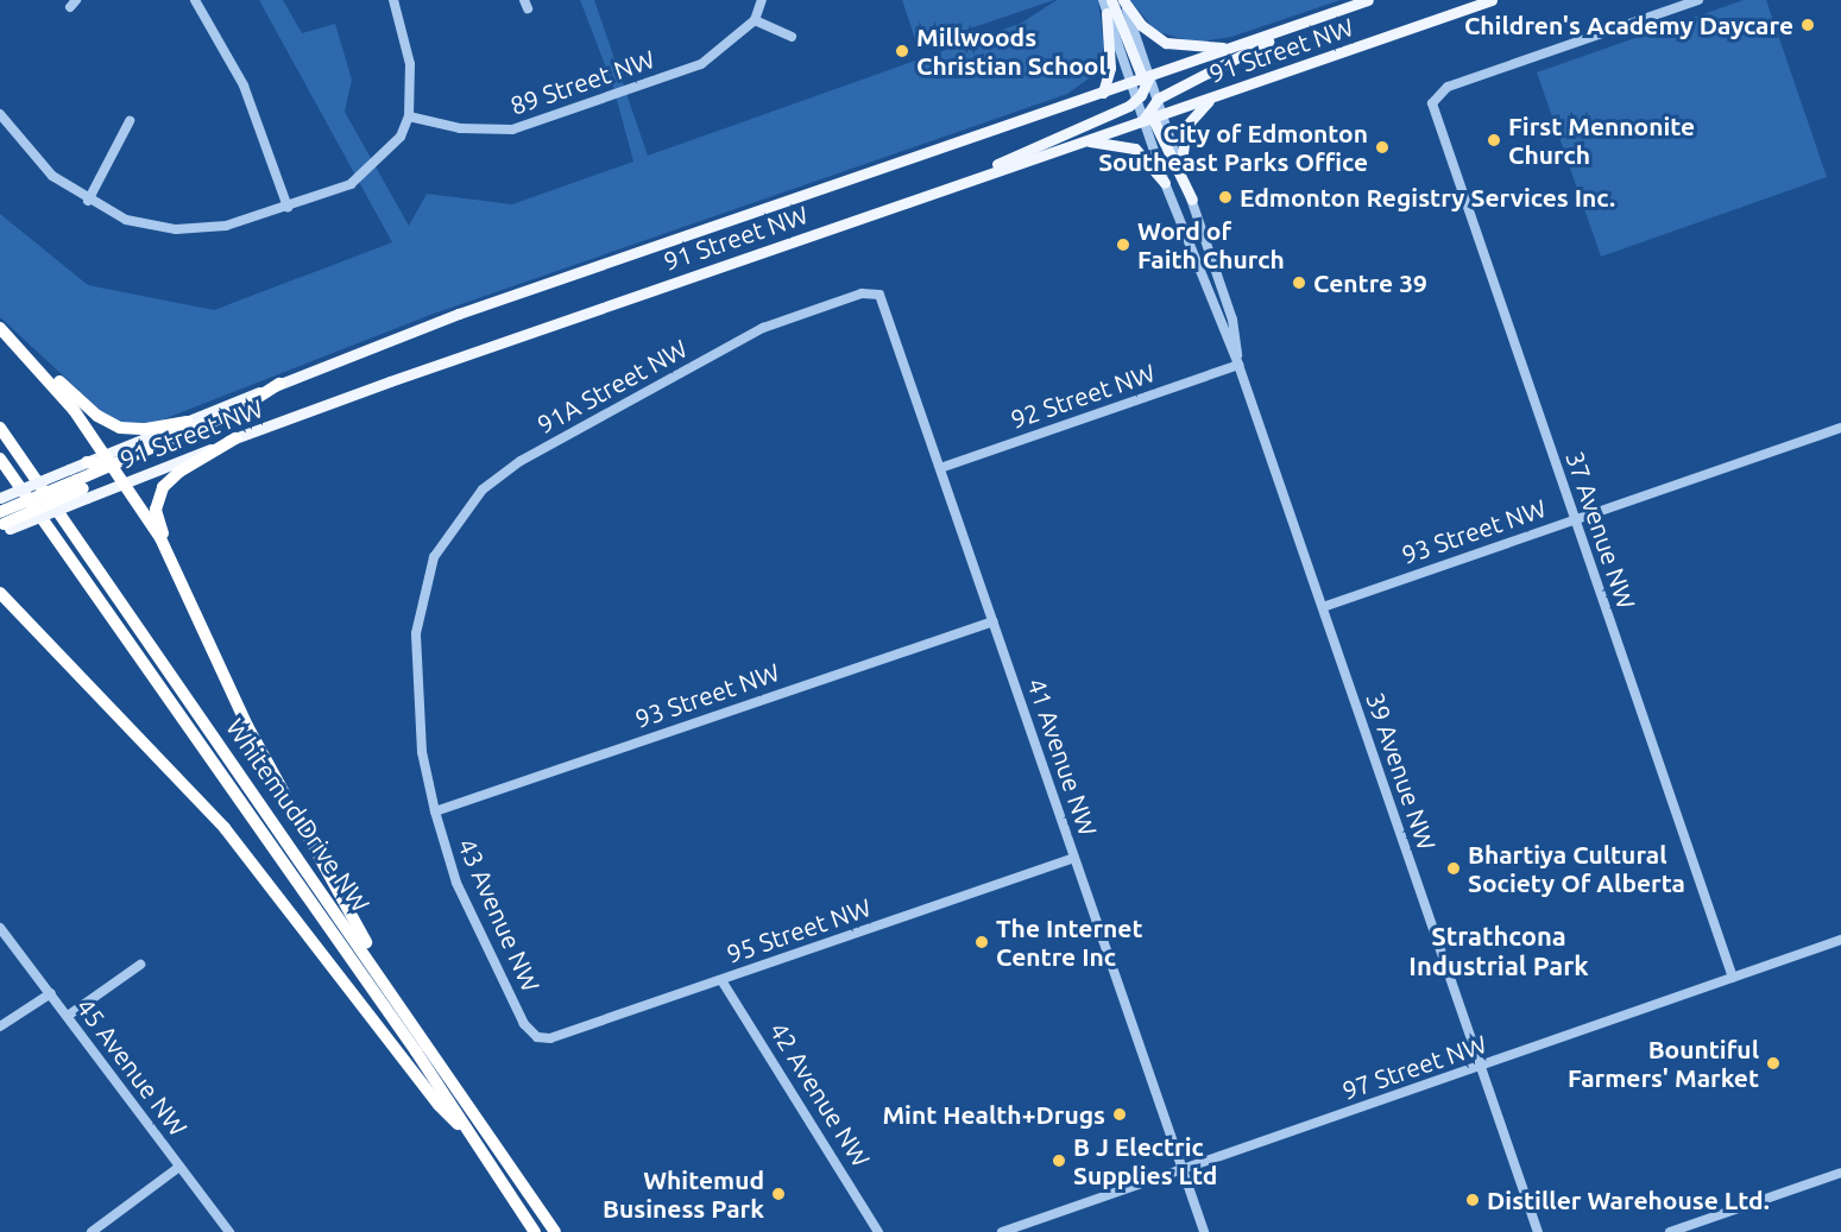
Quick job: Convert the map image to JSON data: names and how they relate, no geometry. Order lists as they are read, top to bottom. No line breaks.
{"streets":{"highway":["Whitemud Drive NW"],"main road":["91 Street NW"],"street":["89 Street NW","91A Street NW","92 Street NW","37 Avenue NW","93 Street NW","41 Avenue NW","39 Avenue NW","43 Avenue NW","95 Street NW","45 Avenue NW","97 Street NW","42 Avenue NW"]},"crossings":[["91 Street NW","39 Avenue NW"],["91A Street NW","41 Avenue NW"],["91A Street NW","43 Avenue NW"],["92 Street NW","41 Avenue NW"],["92 Street NW","39 Avenue NW"],["37 Avenue NW","93 Street NW"],["37 Avenue NW","97 Street NW"],["93 Street NW","41 Avenue NW"],["93 Street NW","39 Avenue NW"],["93 Street NW","43 Avenue NW"],["41 Avenue NW","95 Street NW"],["41 Avenue NW","97 Street NW"],["39 Avenue NW","97 Street NW"],["43 Avenue NW","95 Street NW"],["95 Street NW","42 Avenue NW"]],"districts":["Strathcona Industrial Park"],"places":["Children's Academy Daycare","Millwoods Christian School","First Mennonite Church","City of Edmonton Southeast Parks Office","Edmonton Registry Services Inc.","Word of Faith Church","Centre 39","Bhartiya Cultural Society Of Alberta","The Internet Centre Inc","Bountiful Farmers' Market","Mint Health+Drugs","B J Electric Supplies Ltd","Whitemud Business Park","Distiller Warehouse Ltd."]}
